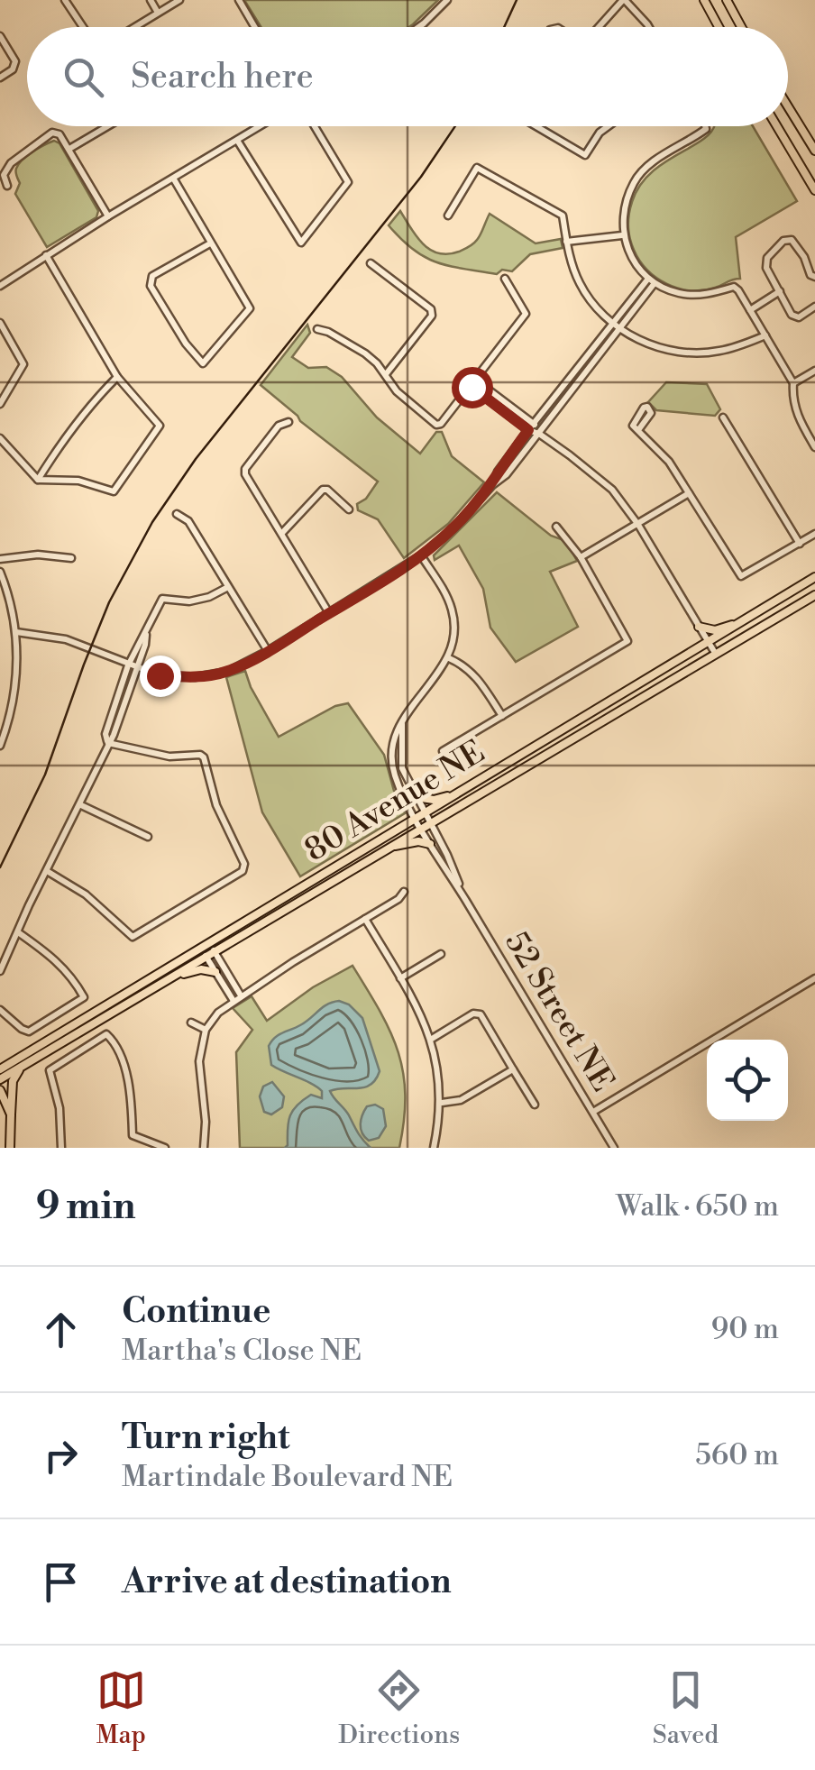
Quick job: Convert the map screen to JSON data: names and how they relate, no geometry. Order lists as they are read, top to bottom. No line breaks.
{"streets":{"main road":["80 Avenue NE"],"street":["52 Street NE"]},"crossings":[["80 Avenue NE","52 Street NE"]],"page":{"search":"Search here","heading":["9 min","Walk · 650 m"],"list":[["Continue","Martha's Close NE","90 m"],["Turn right","Martindale Boulevard NE","560 m"],"Arrive at destination"],"nav":["Map","Directions","Saved"]}}
